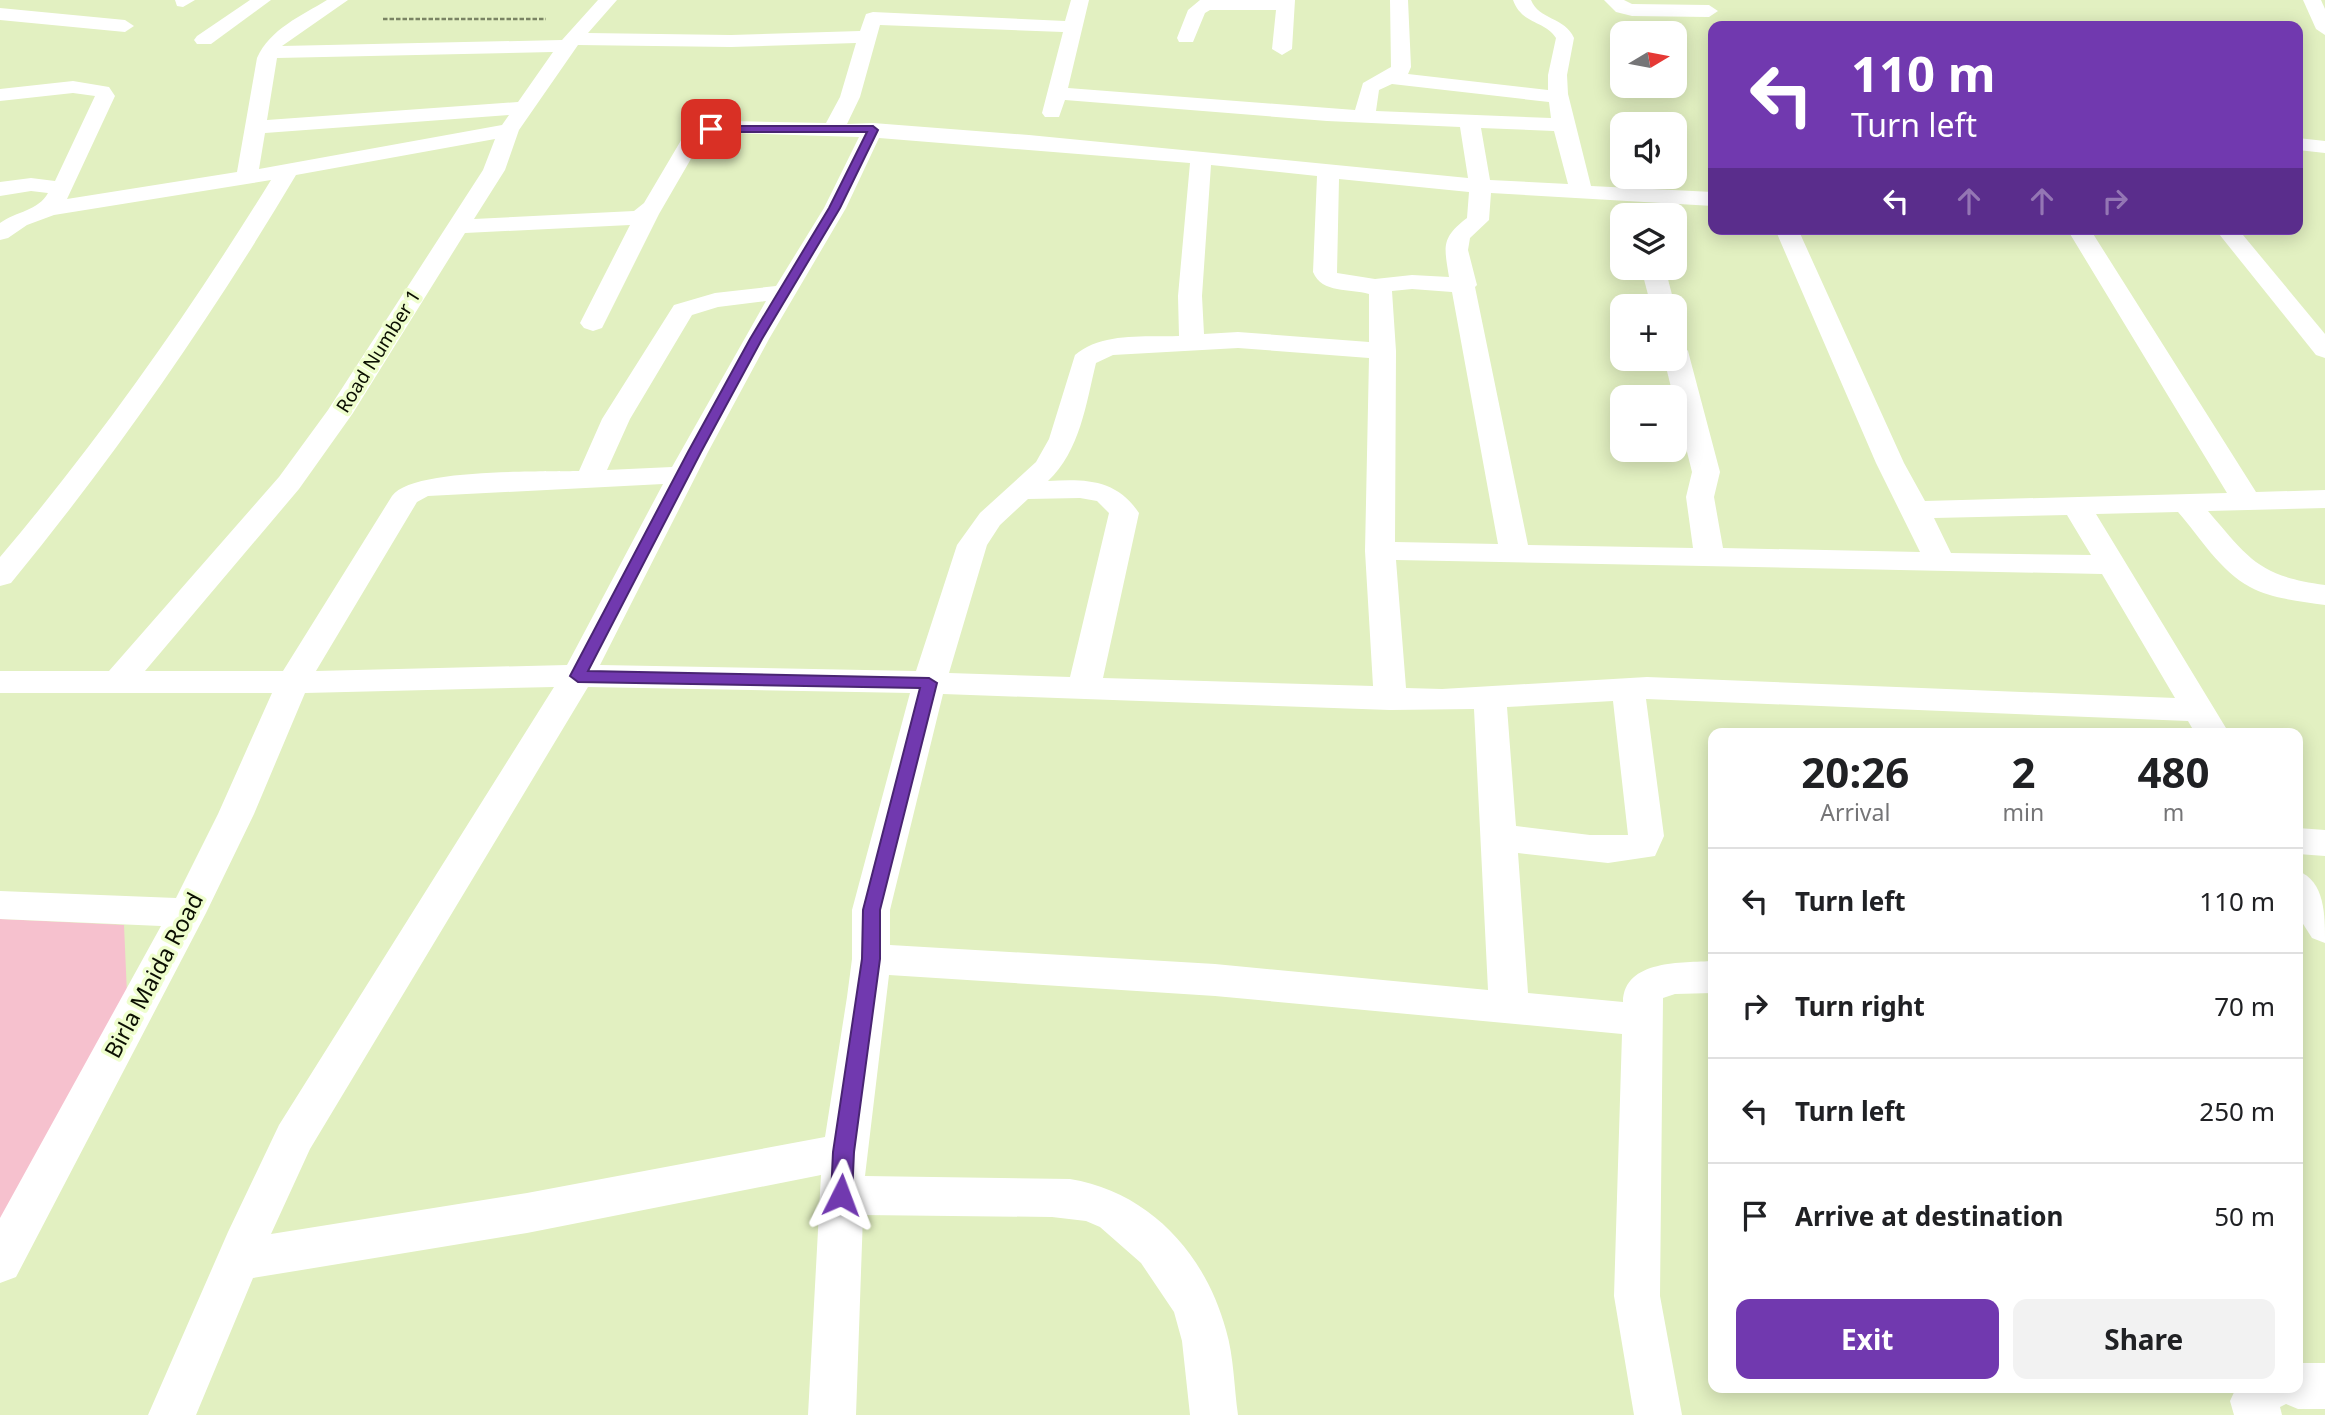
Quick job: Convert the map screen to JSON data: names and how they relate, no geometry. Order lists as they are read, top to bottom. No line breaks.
{"streets":{"street":["Road Number 1","Birla Maida Road"]},"north":"right","page":{"map_buttons":["+","−"],"turn":["110 m","Turn left"],"eta":["20:26","Arrival","2","min","480","m"],"list":[{"name":"Turn left","value":"110 m"},{"name":"Turn right","value":"70 m"},{"name":"Turn left","value":"250 m"},{"name":"Arrive at destination","value":"50 m"}],"buttons":["Exit","Share"]}}
